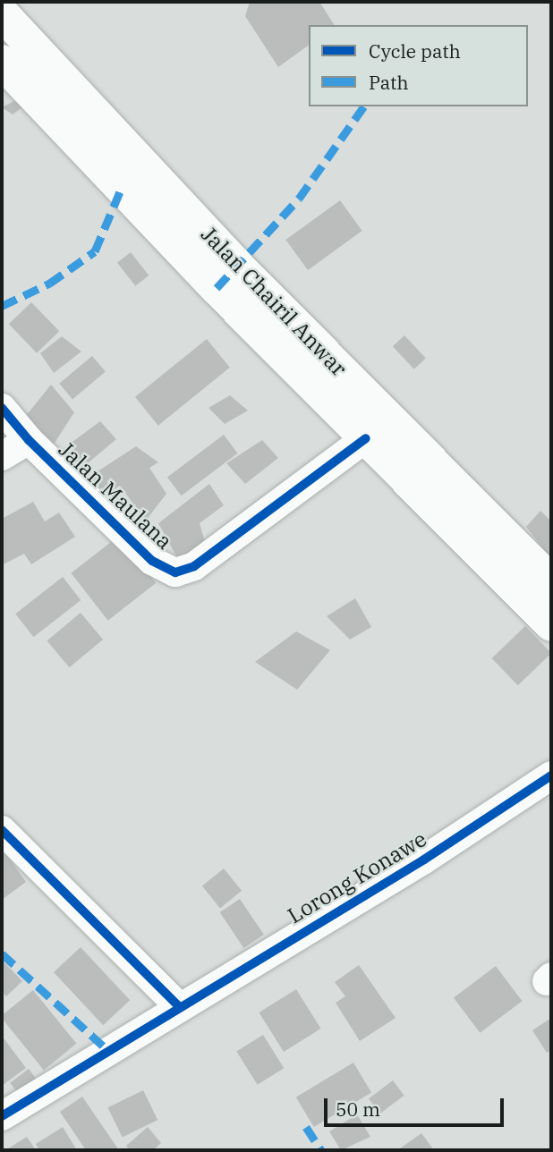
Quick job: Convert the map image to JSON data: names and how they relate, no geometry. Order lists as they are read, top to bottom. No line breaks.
{"streets":{"main road":["Jalan Chairil Anwar"],"street":["Jalan Maulana","Lorong Konawe"]},"crossings":[["Jalan Chairil Anwar","Jalan Maulana"]],"legend":["Cycle path","Path"],"scale_bar":"50 m"}
